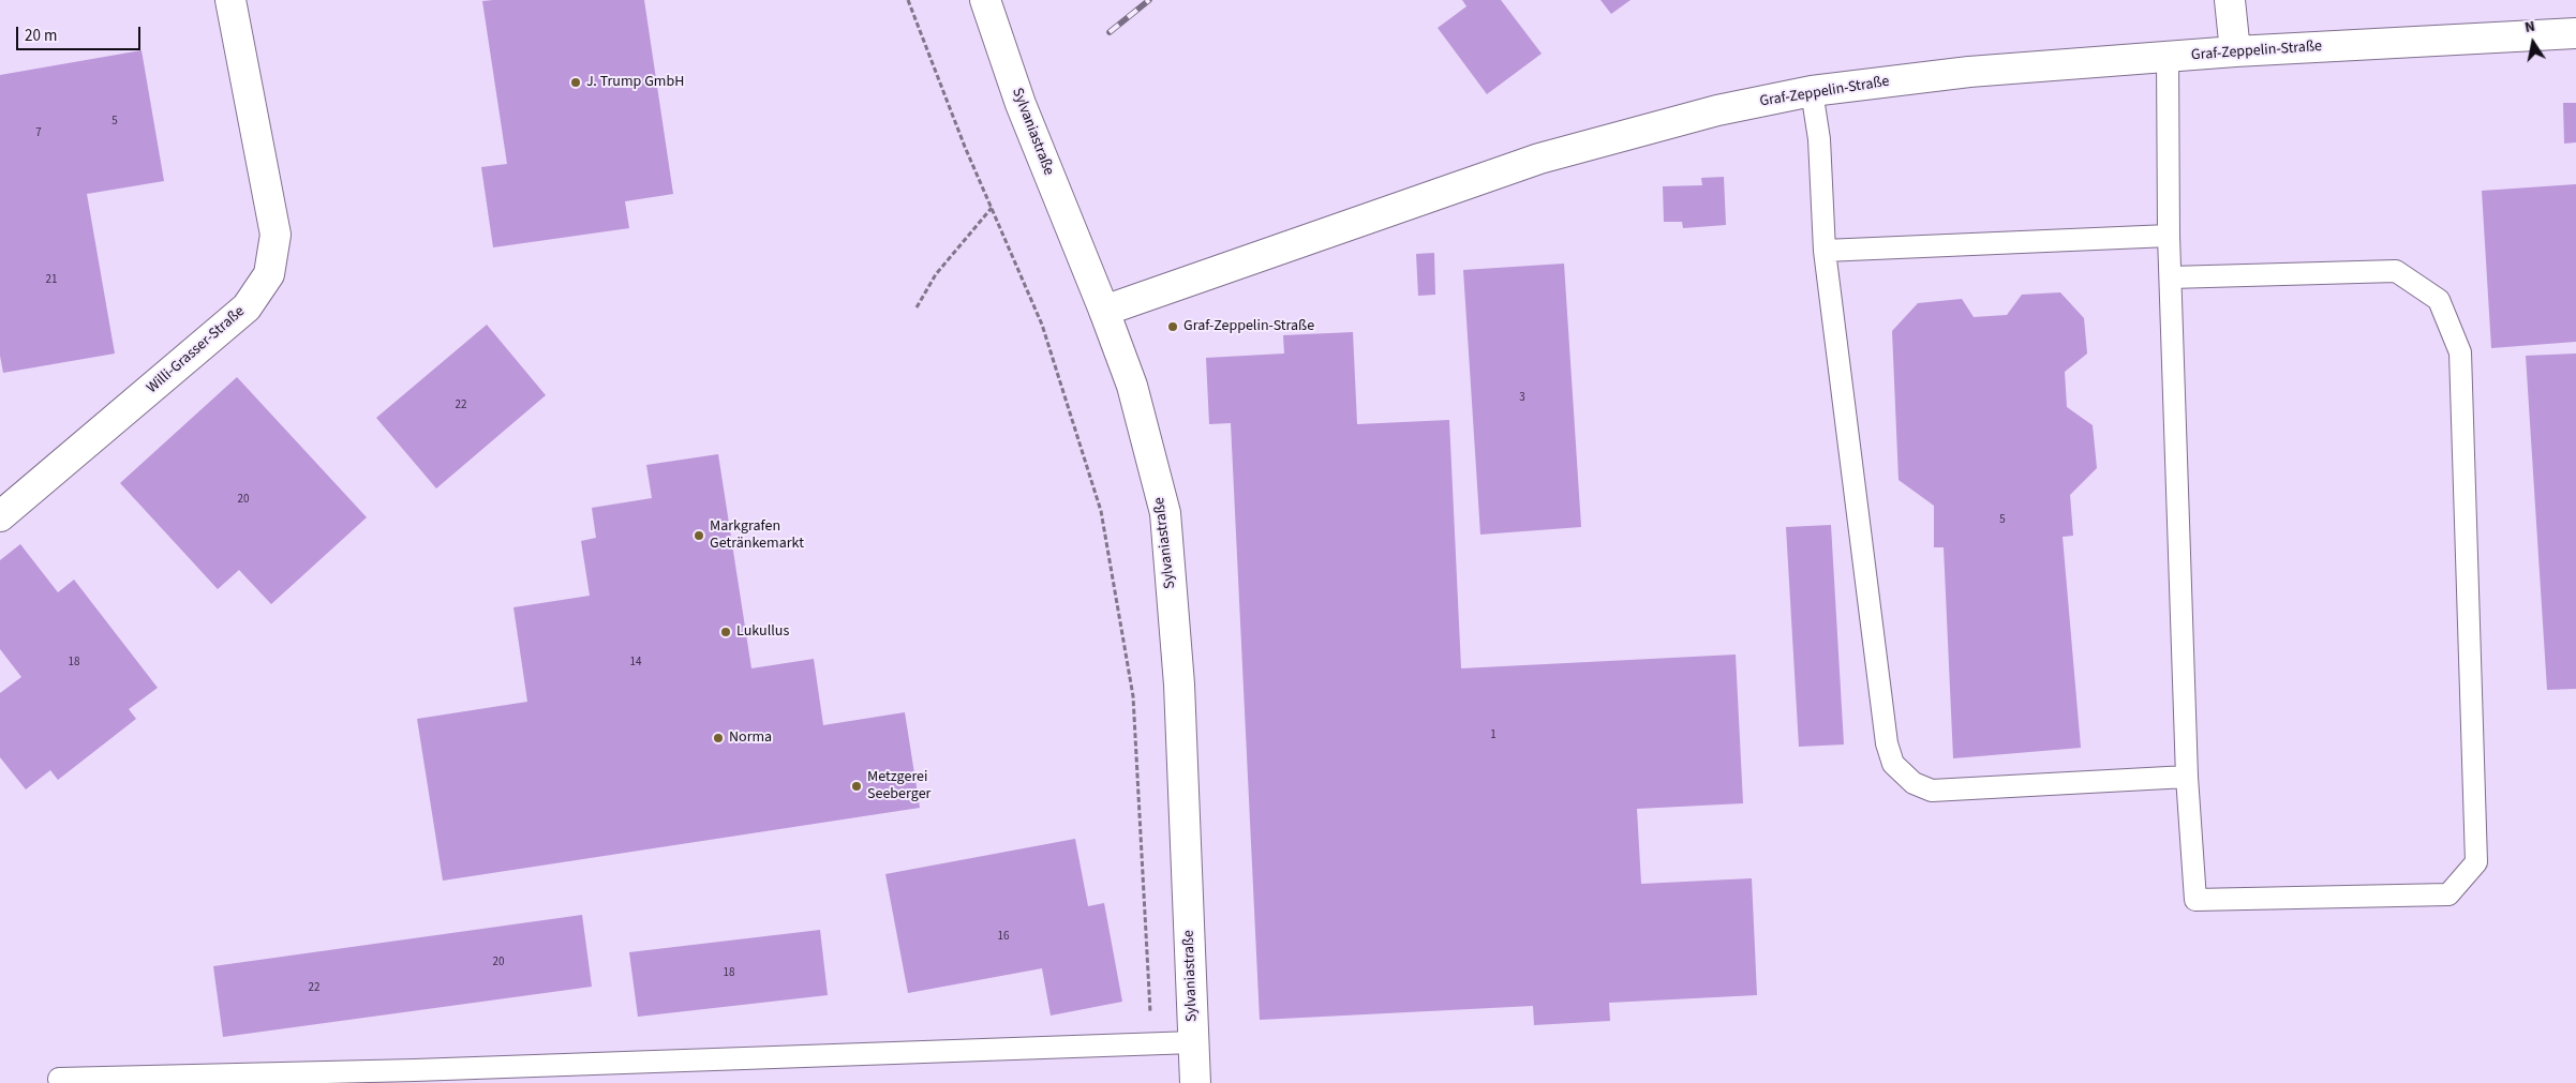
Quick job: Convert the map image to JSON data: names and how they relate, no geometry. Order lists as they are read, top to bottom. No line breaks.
{"streets":{"street":["Graf-Zeppelin-Straße","Sylvaniastraße","Willi-Grasser-Straße"]},"crossings":[["Graf-Zeppelin-Straße","Sylvaniastraße"]],"places":["J. Trump GmbH","Graf-Zeppelin-Straße","Markgrafen Getränkemarkt","Lukullus","Norma","Metzgerei Seeberger"],"house_numbers":["5","7","21","3","22","20","5","18","14","1","16","20","18","22"],"scale_bar":"20 m","north":"top"}
